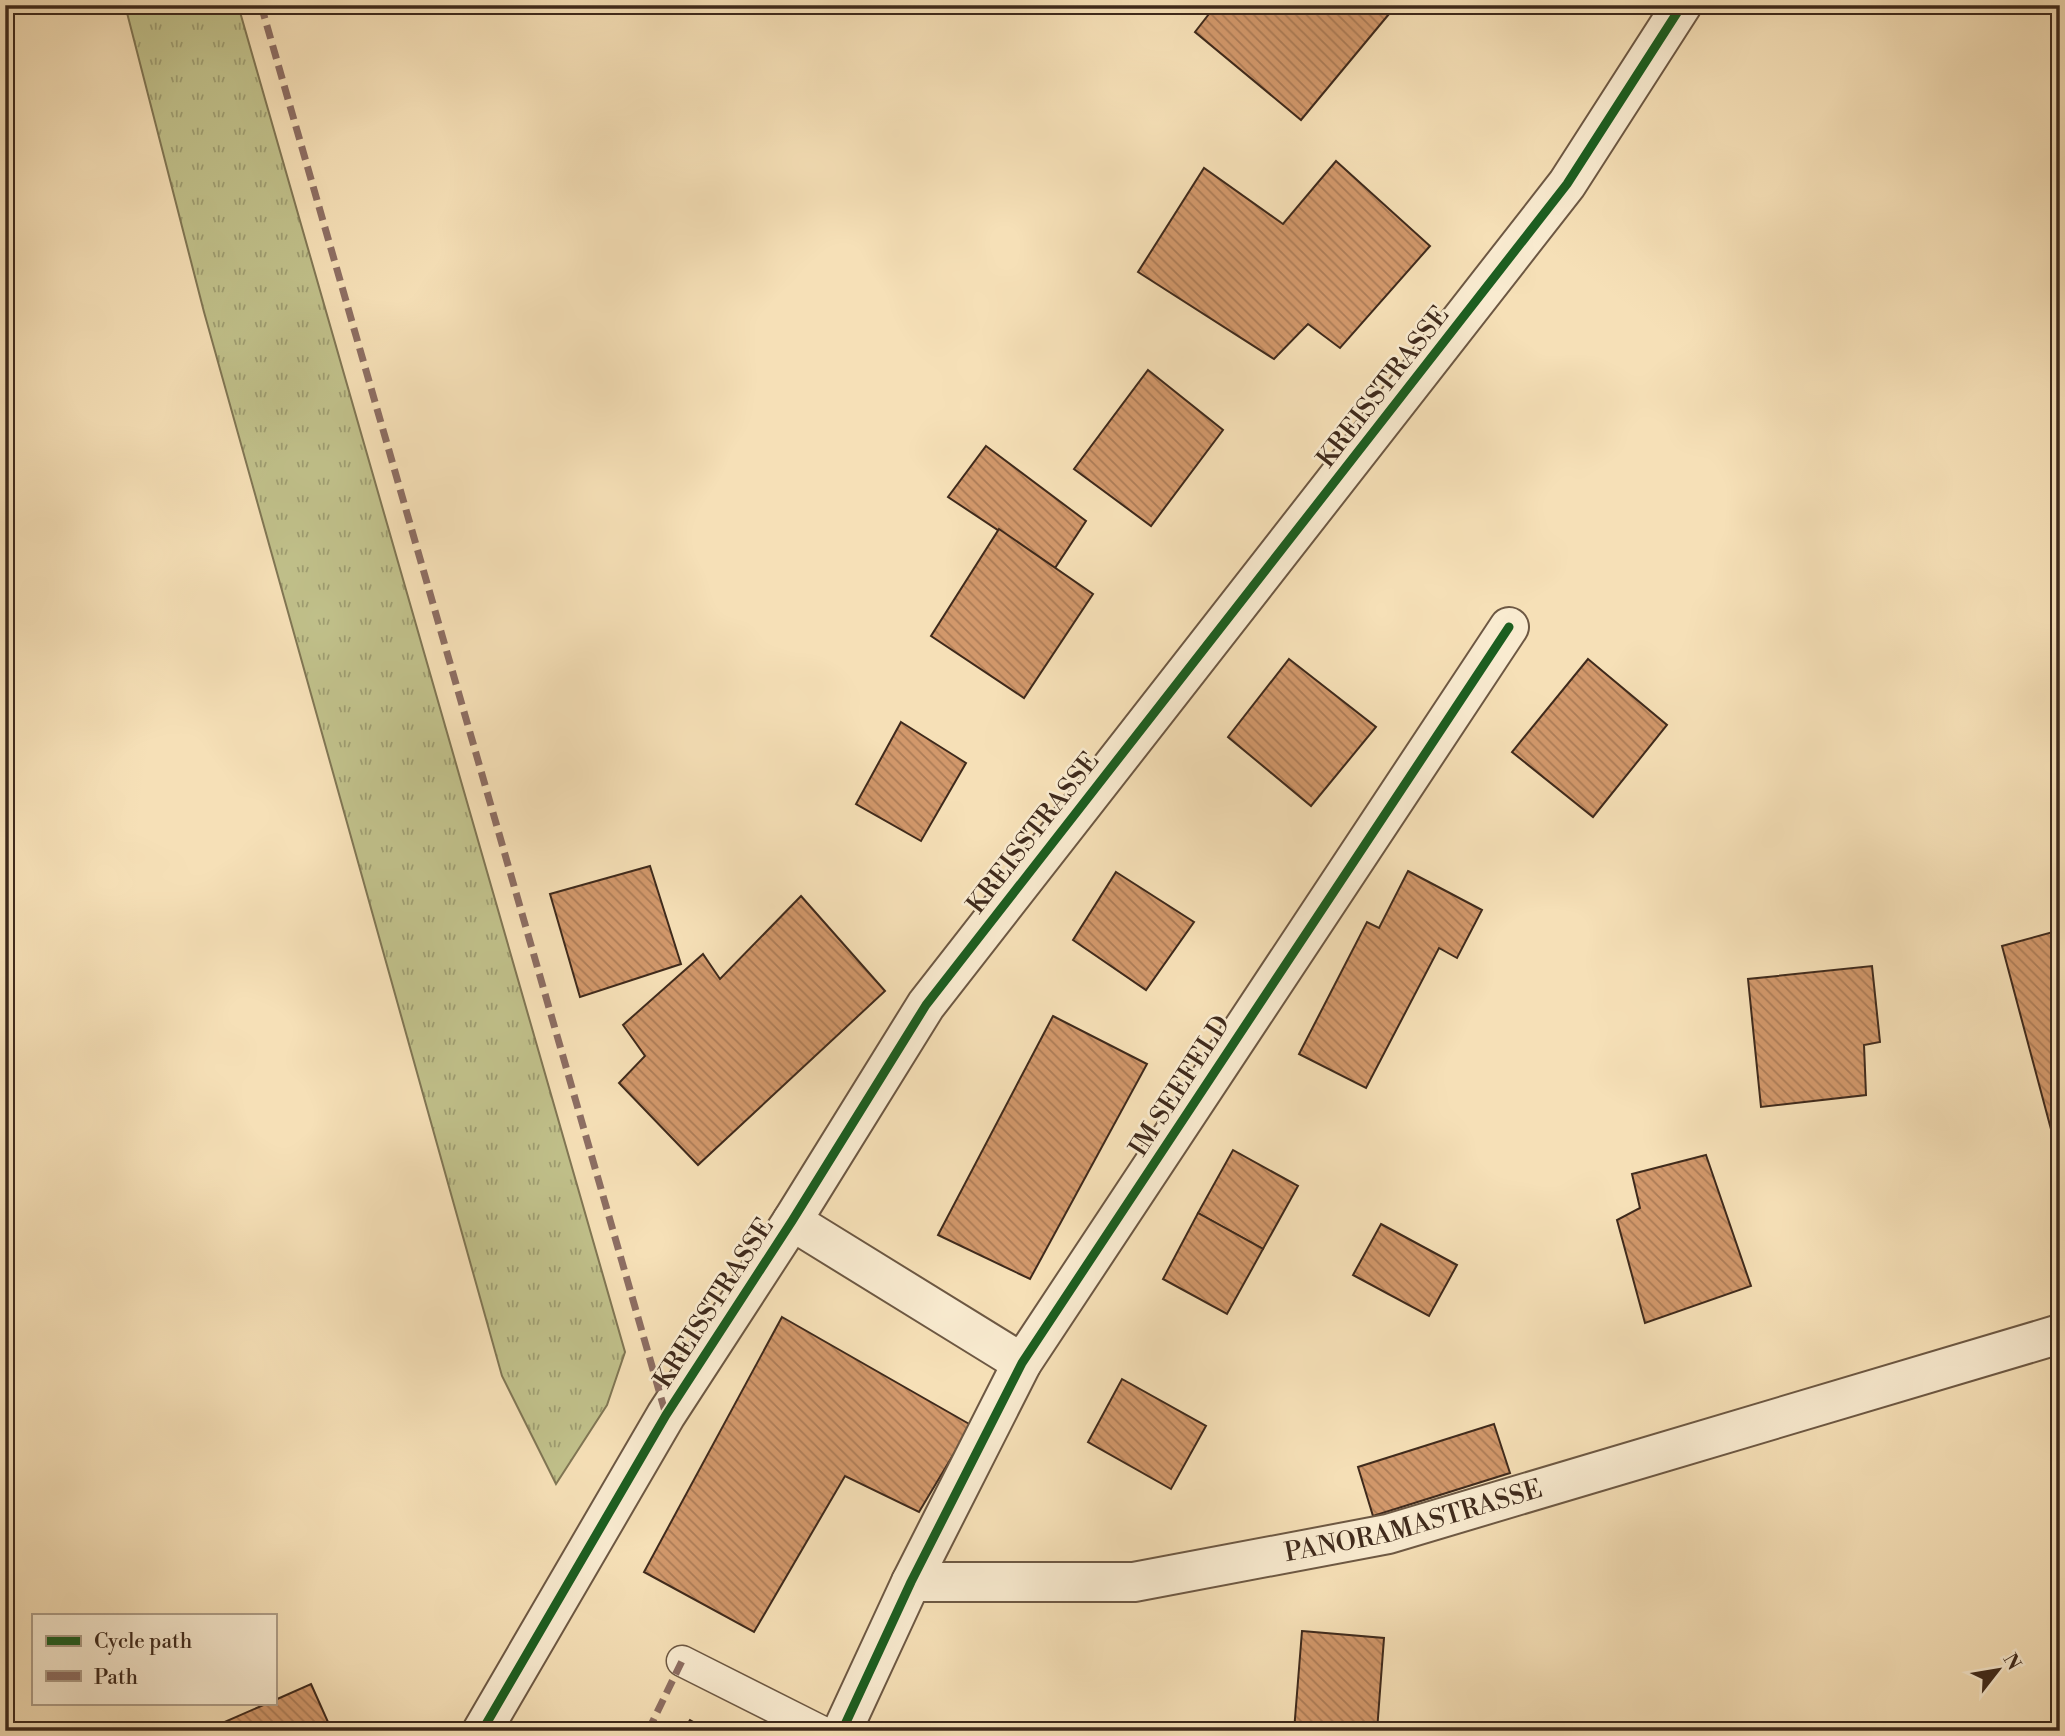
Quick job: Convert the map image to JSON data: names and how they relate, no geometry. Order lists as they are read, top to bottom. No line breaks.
{"streets":{"street":["KREISSTRASSE","IM SEEFELD","PANORAMASTRASSE"]},"crossings":[["IM SEEFELD","PANORAMASTRASSE"]],"legend":["Cycle path","Path"],"north":"top right"}
